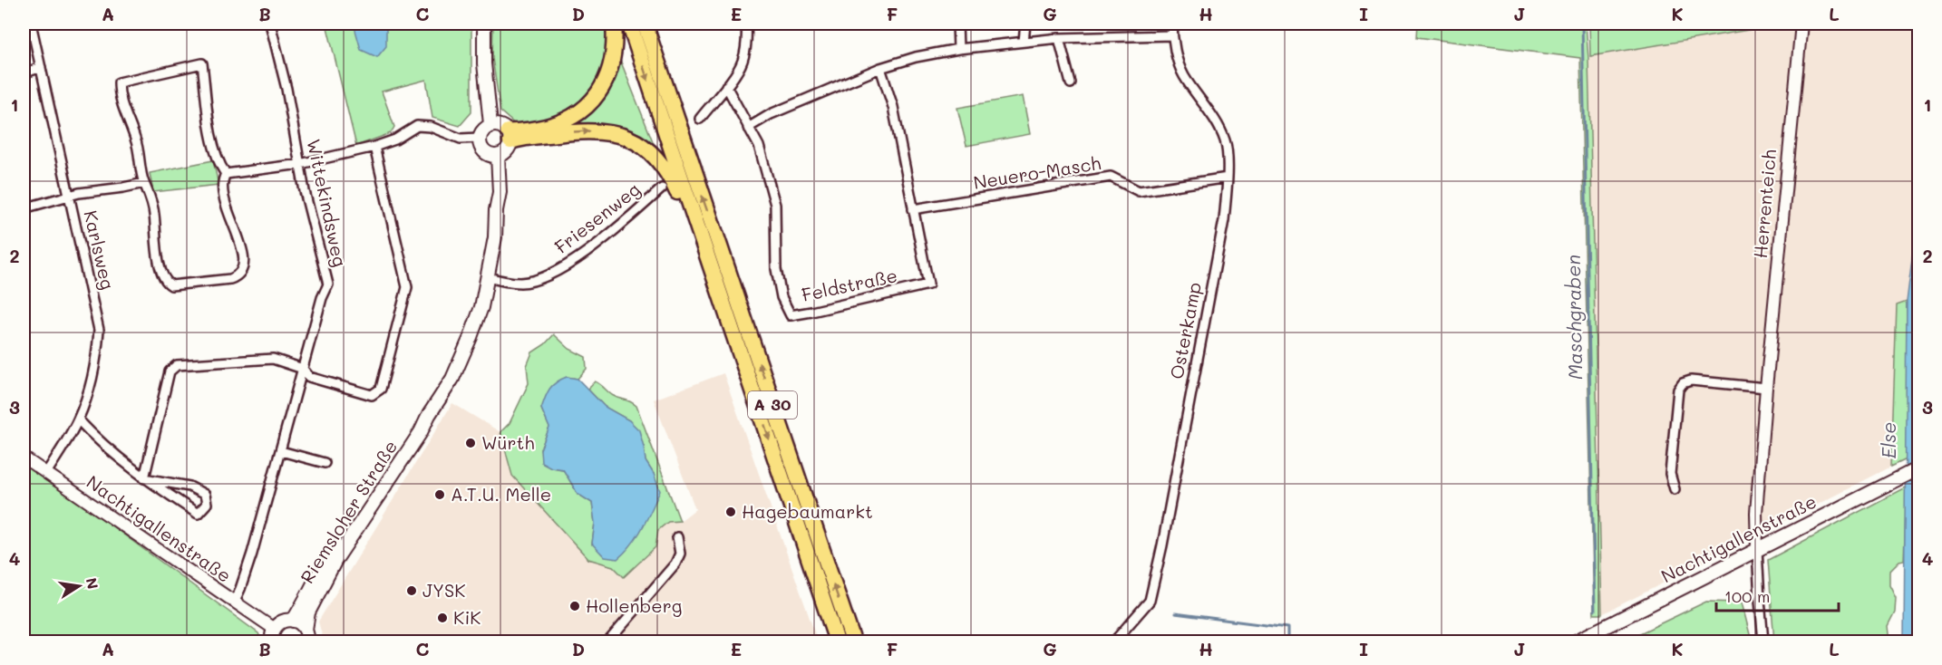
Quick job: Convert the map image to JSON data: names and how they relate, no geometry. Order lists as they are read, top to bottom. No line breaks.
{"streets":{"highway":["A 30"],"main road":["Riemsloher Straße","Nachtigallenstraße"],"street":["Neuero-Masch","Wittekindsweg","Herrenteich","Friesenweg","Karlsweg","Feldstraße","Osterkamp"]},"crossings":[["Neuero-Masch","Feldstraße"],["Neuero-Masch","Osterkamp"],["Wittekindsweg","Nachtigallenstraße"],["Herrenteich","Nachtigallenstraße"],["Friesenweg","Riemsloher Straße"],["Karlsweg","Nachtigallenstraße"]],"water":["Maschgraben","Else"],"places":["Würth","A.T.U. Melle","Hagebaumarkt","JYSK","Hollenberg","KiK"],"scale_bar":"100 m","north":"right","grid":{"columns":["A","B","C","D","E","F","G","H","I","J","K","L"],"rows":["1","2","3","4"]}}
